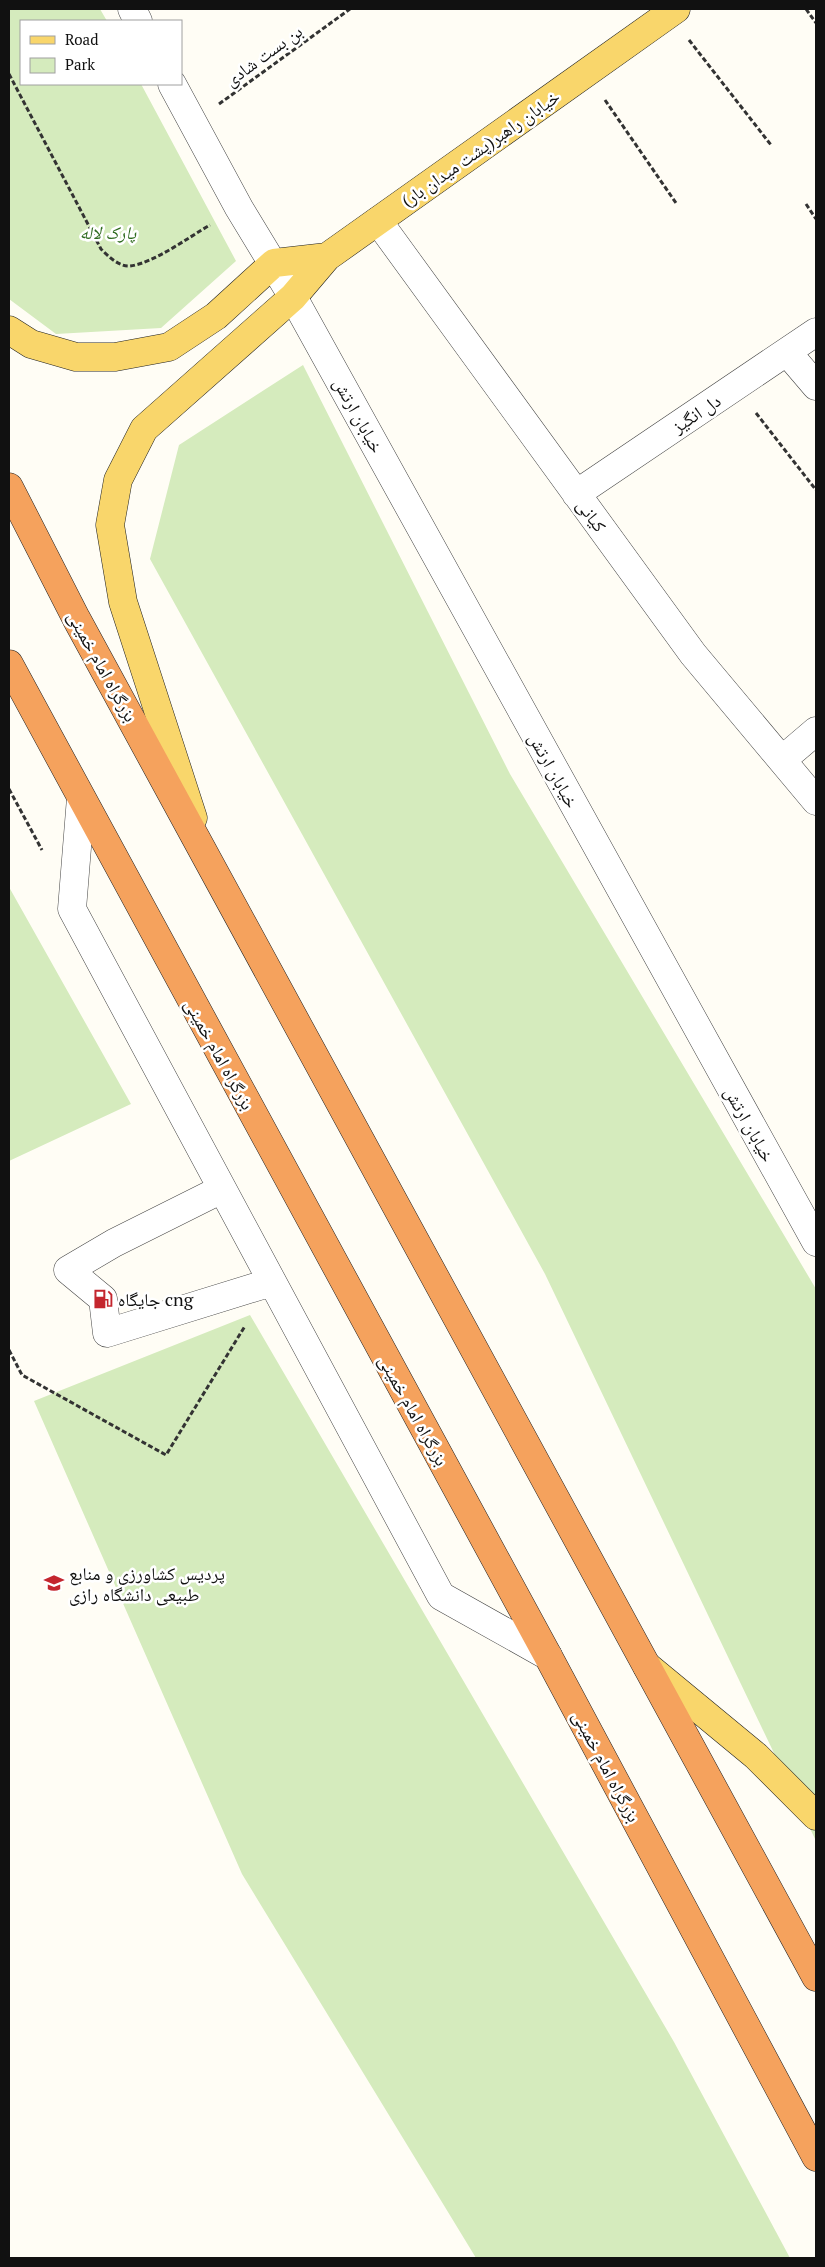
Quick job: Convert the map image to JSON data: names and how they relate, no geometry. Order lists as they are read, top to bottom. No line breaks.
{"streets":{"highway":["بزرگراه امام خمینی"],"main road":["خیابان راهبر(پشت میدان بار)"],"street":["دل انگیز","خیابان ارتش","کیانی"],"path":["بن بست شادی"]},"crossings":[["بن بست شادی","خیابان ارتش"],["خیابان راهبر(پشت میدان بار)","خیابان ارتش"],["خیابان راهبر(پشت میدان بار)","کیانی"],["خیابان راهبر(پشت میدان بار)","بزرگراه امام خمینی"],["دل انگیز","کیانی"]],"parks":["پارک لاله"],"places":{"fuel station":["جایگاه cng"],"school or university":["پردیس کشاورزی و منابع طبیعی دانشگاه رازی"]},"legend":["Road","Park"]}
